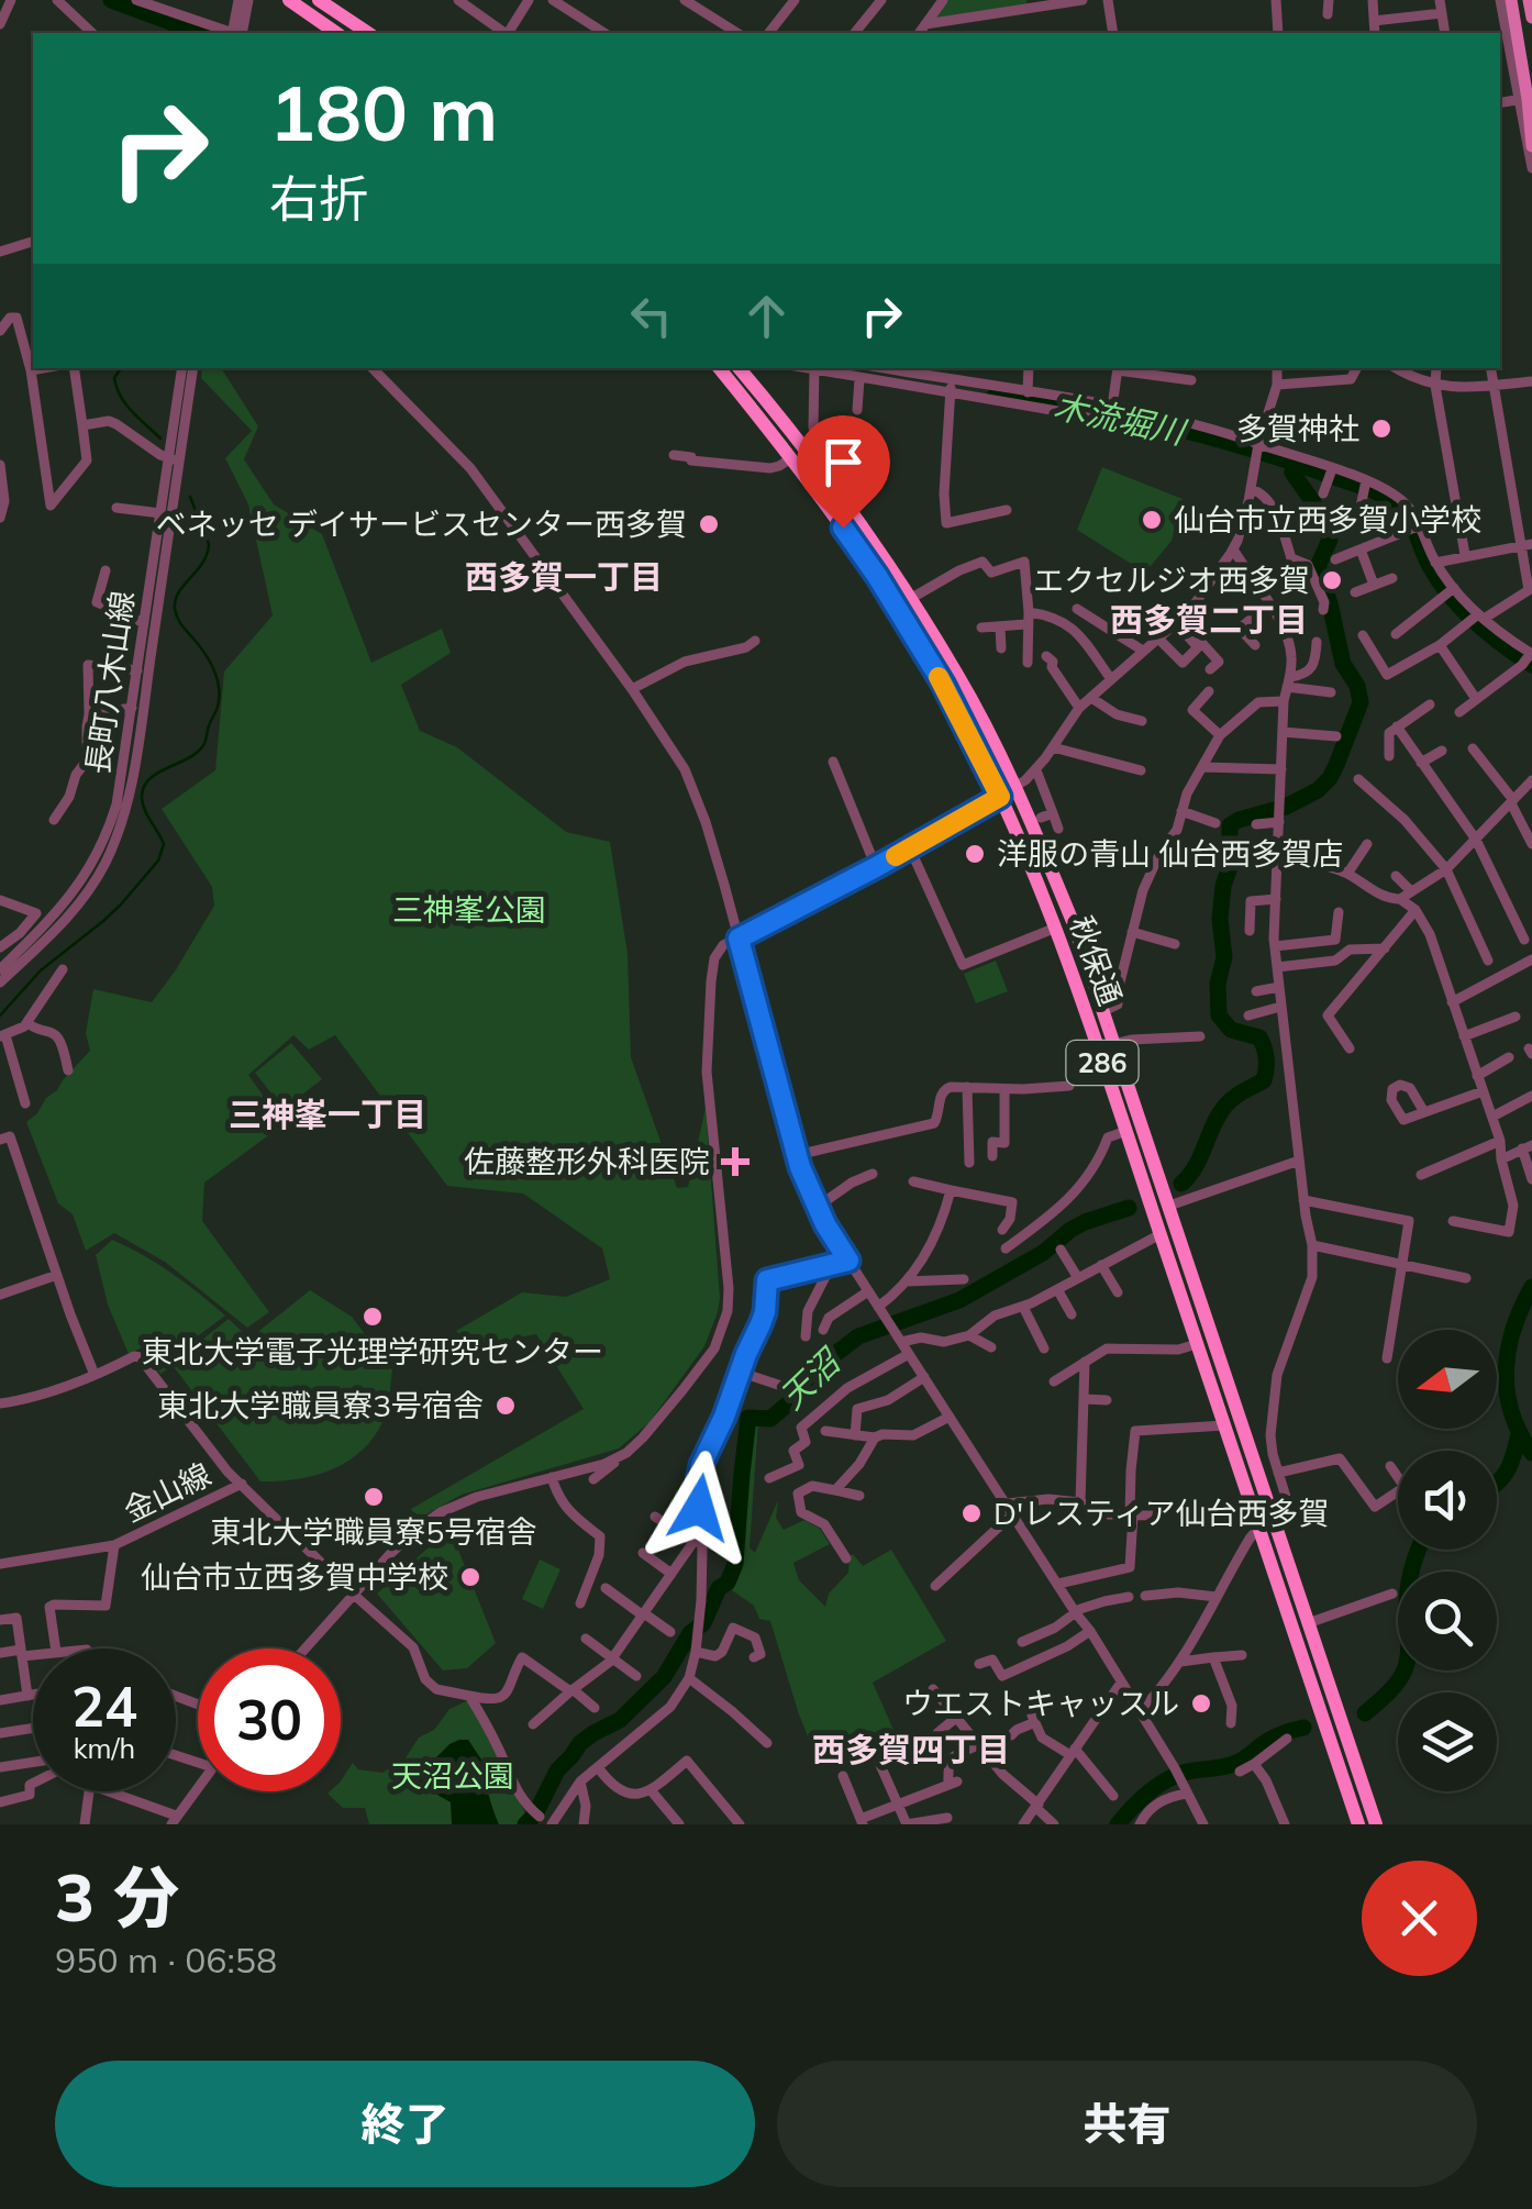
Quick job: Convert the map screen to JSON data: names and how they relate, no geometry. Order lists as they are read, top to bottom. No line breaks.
{"streets":{"highway":["秋保通","286"],"street":["長町八木山線","金山線"]},"districts":["西多賀一丁目","西多賀二丁目","三神峯一丁目","西多賀四丁目"],"water":["木流堀川","天沼"],"parks":["三神峯公園","天沼公園"],"places":{"other":["多賀神社","仙台市立西多賀小学校","ベネッセ デイサービスセンター西多賀","エクセルジオ西多賀","洋服の青山 仙台西多賀店","東北大学電子光理学研究センター","東北大学職員寮3号宿舎","東北大学職員寮5号宿舎","D'レスティア仙台西多賀","仙台市立西多賀中学校","ウエストキャッスル"],"health":["佐藤整形外科医院"]},"north":"left","page":{"turn":["180 m","右折"],"speed":"24 km/h","limit":"30","heading":["3 分","950 m · 06:58"],"buttons":["終了","共有"]}}
